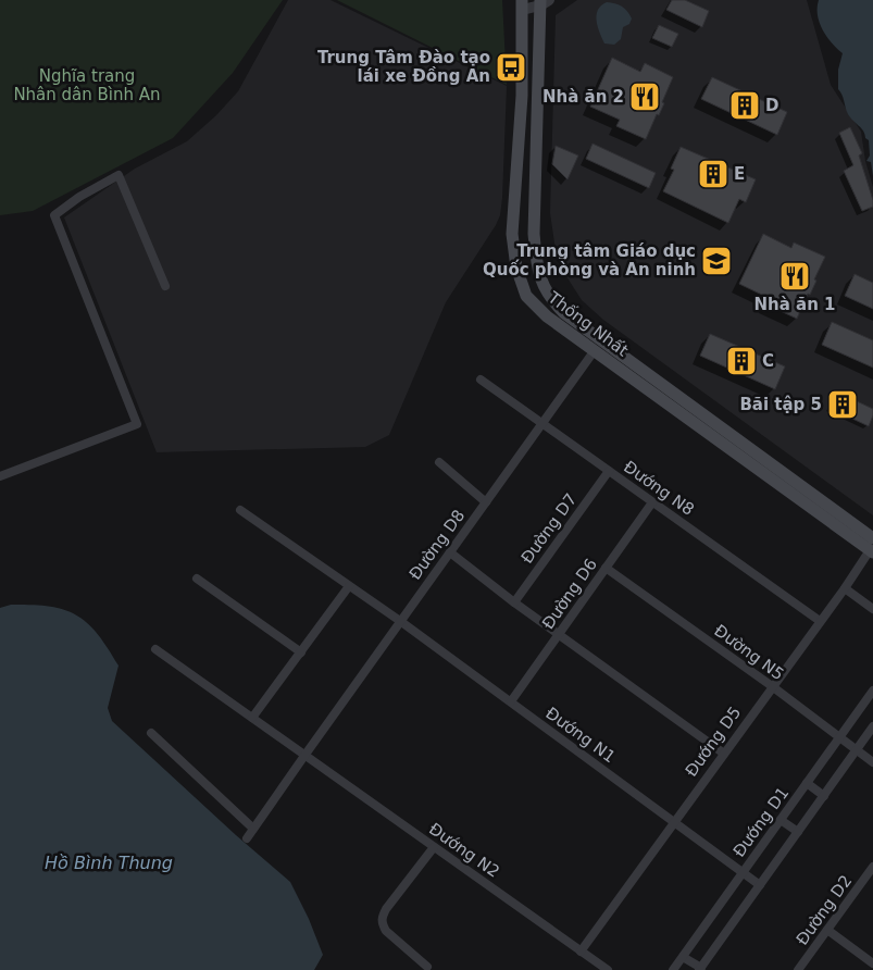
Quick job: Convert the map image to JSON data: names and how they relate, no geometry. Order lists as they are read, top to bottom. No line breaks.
{"streets":{"main road":["Thống Nhất"],"street":["Đướng N8","Đường D7","Đường D8","Đường D6","Đường N5","Đướng N1","Đướng D5","Đướng D1","Đướng N2","Đường D2"]},"crossings":[["Thống Nhất","Đường D8"],["Thống Nhất","Đướng D5"],["Đướng N8","Đường D7"],["Đướng N8","Đường D8"],["Đướng N8","Đường D6"],["Đướng N8","Đướng D5"],["Đường D8","Đướng N1"],["Đường D8","Đướng N2"],["Đường D6","Đường N5"],["Đường D6","Đướng N1"],["Đường N5","Đướng D5"],["Đường N5","Đướng D1"],["Đướng N1","Đướng D5"],["Đướng N1","Đướng D1"],["Đướng D5","Đướng N2"]],"water":["Hồ Bình Thung"],"parks":["Nghĩa trang Nhân dân Bình An"],"places":{"bus stop":["Trung Tâm Đào tạo lái xe Đồng An"],"restaurant":["Nhà ăn 2","Nhà ăn 1"],"building":["D","E","C","Bãi tập 5"],"school or university":["Trung tâm Giáo dục Quốc phòng và An ninh"]}}
